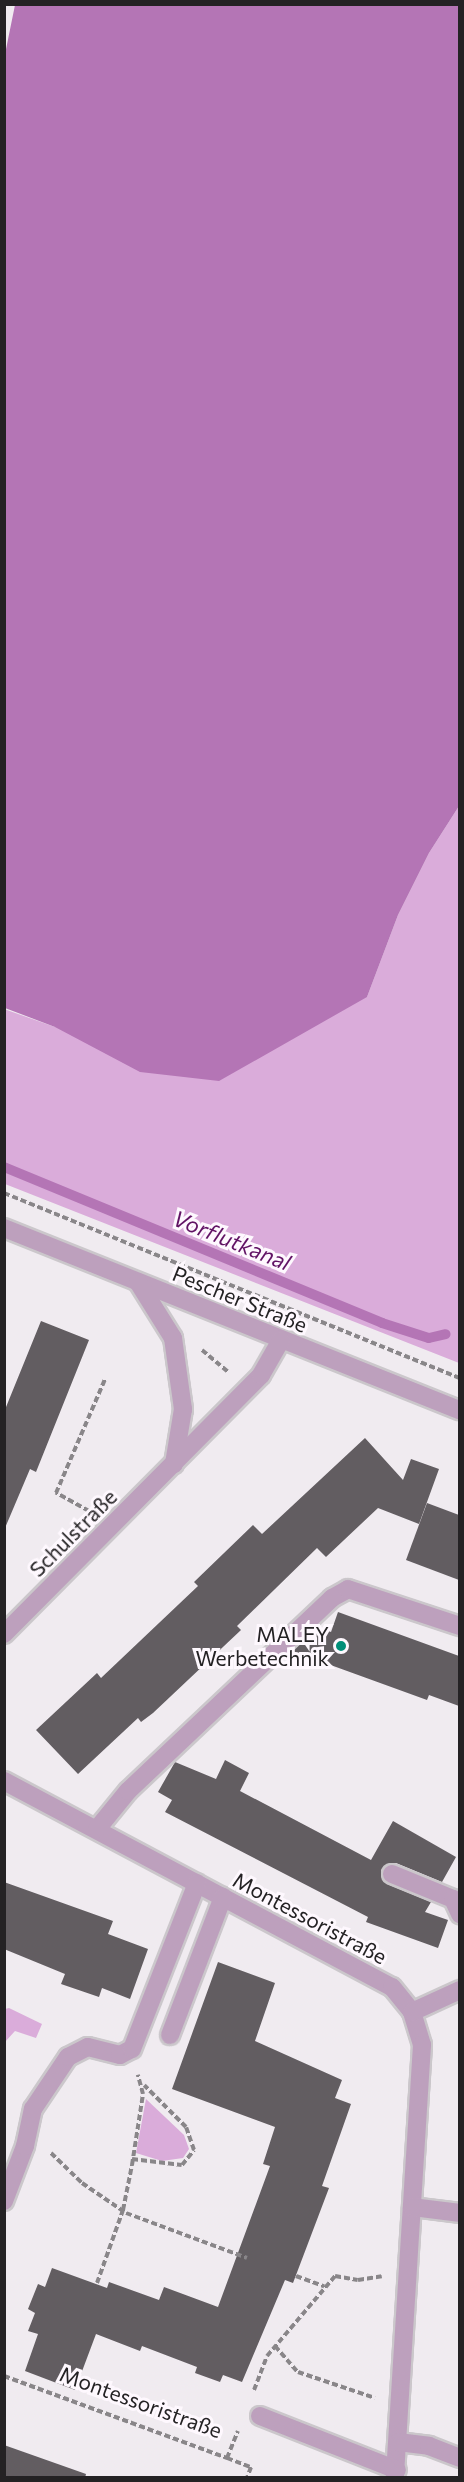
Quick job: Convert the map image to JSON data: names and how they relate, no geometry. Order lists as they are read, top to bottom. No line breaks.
{"streets":{"street":["Pescher Straße","Schulstraße","Montessoristraße"]},"crossings":[["Pescher Straße","Schulstraße"]],"water":["Vorflutkanal"],"places":["MALEY Werbetechnik"]}
